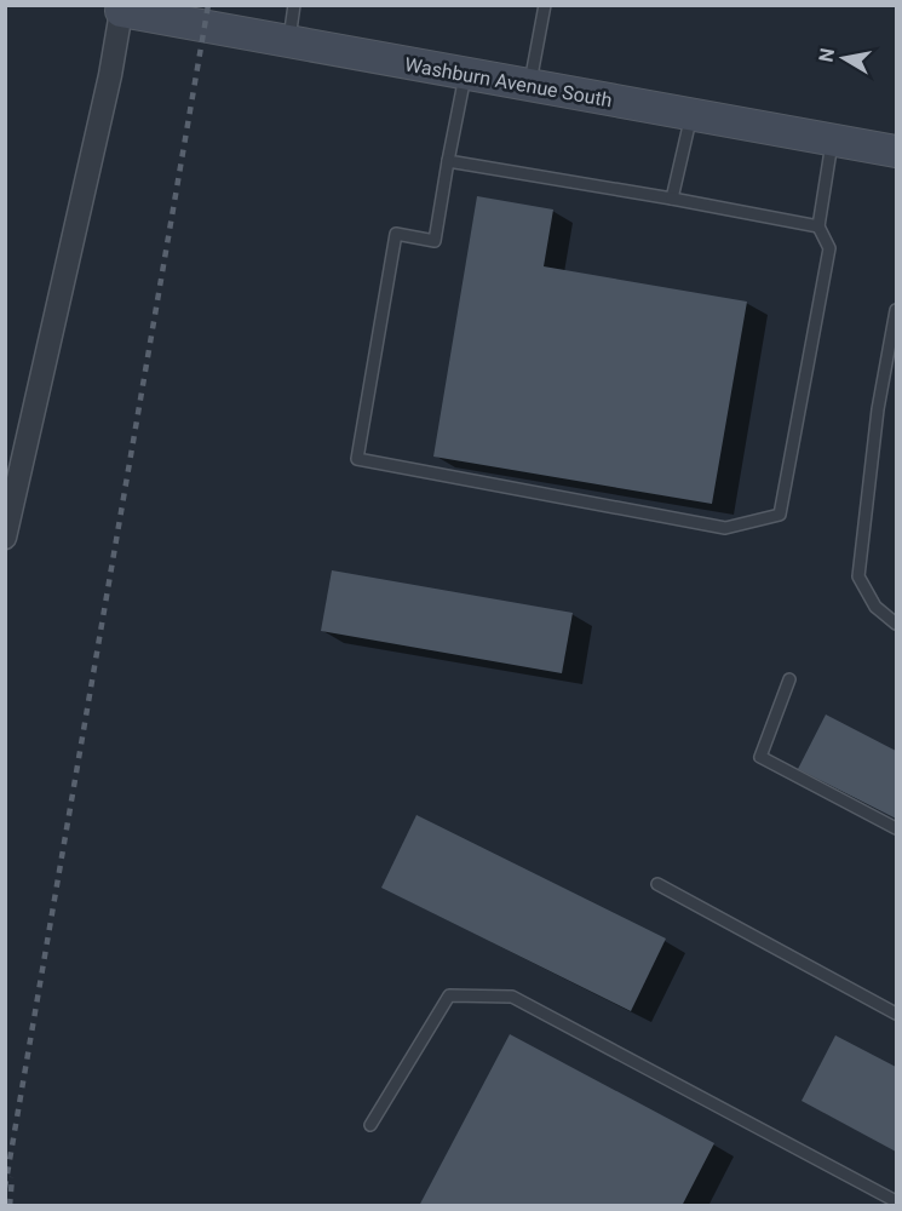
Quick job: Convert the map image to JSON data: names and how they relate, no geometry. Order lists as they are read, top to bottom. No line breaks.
{"streets":{"street":["Washburn Avenue South"]},"north":"left"}
